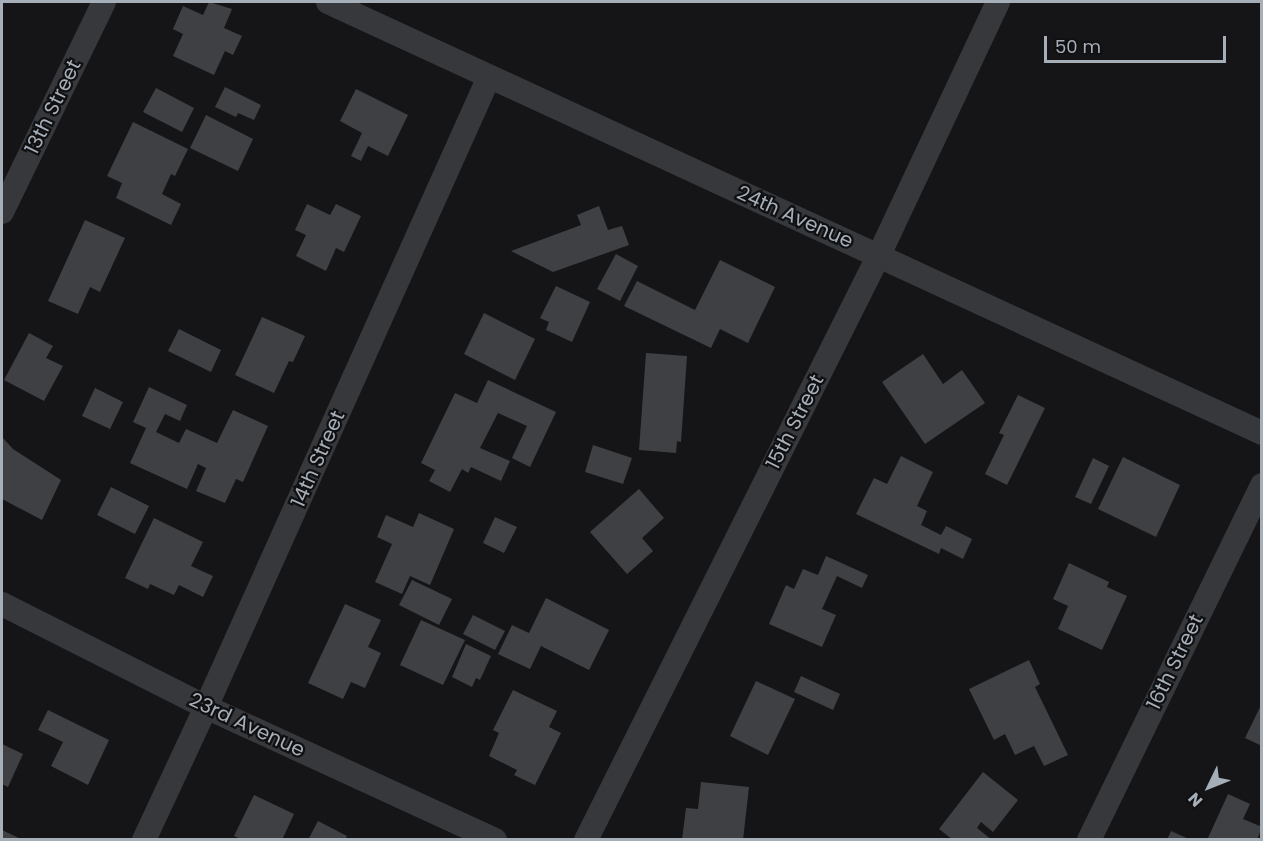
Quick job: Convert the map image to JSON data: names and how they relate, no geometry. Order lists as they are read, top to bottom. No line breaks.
{"streets":{"street":["13th Street","24th Avenue","15th Street","14th Street","16th Street","23rd Avenue"]},"crossings":[["24th Avenue","15th Street"],["24th Avenue","14th Street"],["14th Street","23rd Avenue"]],"scale_bar":"50 m","north":"bottom left"}
